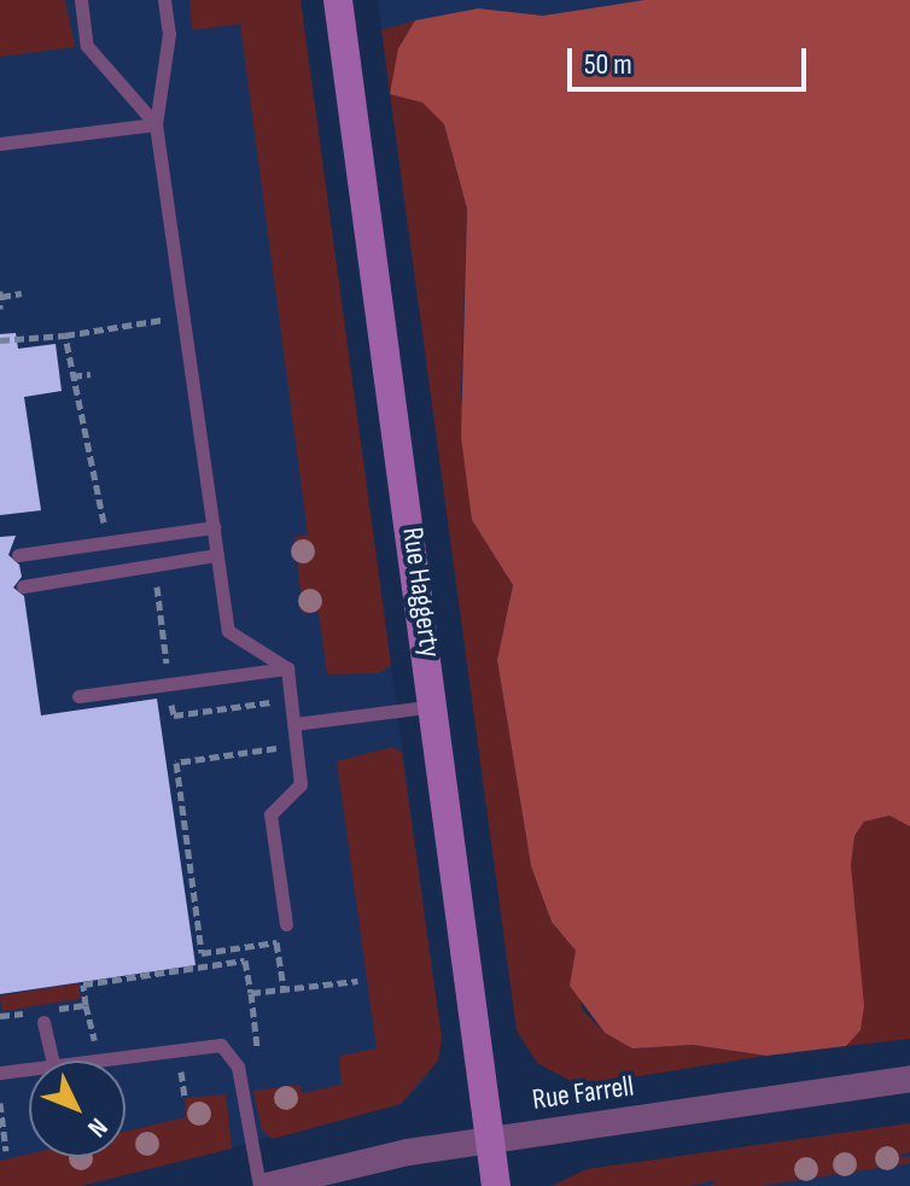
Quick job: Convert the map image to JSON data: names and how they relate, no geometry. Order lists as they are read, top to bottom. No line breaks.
{"streets":{"street":["Rue Haggerty","Rue Farrell"]},"crossings":[["Rue Haggerty","Rue Farrell"]],"scale_bar":"50 m","north":"bottom right"}
